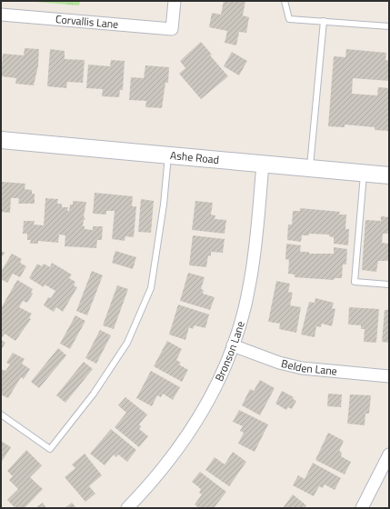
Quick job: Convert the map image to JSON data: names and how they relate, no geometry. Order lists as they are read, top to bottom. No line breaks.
{"streets":{"street":["Corvallis Lane","Ashe Road","Bronson Lane","Belden Lane"]},"crossings":[["Ashe Road","Bronson Lane"],["Bronson Lane","Belden Lane"]]}
